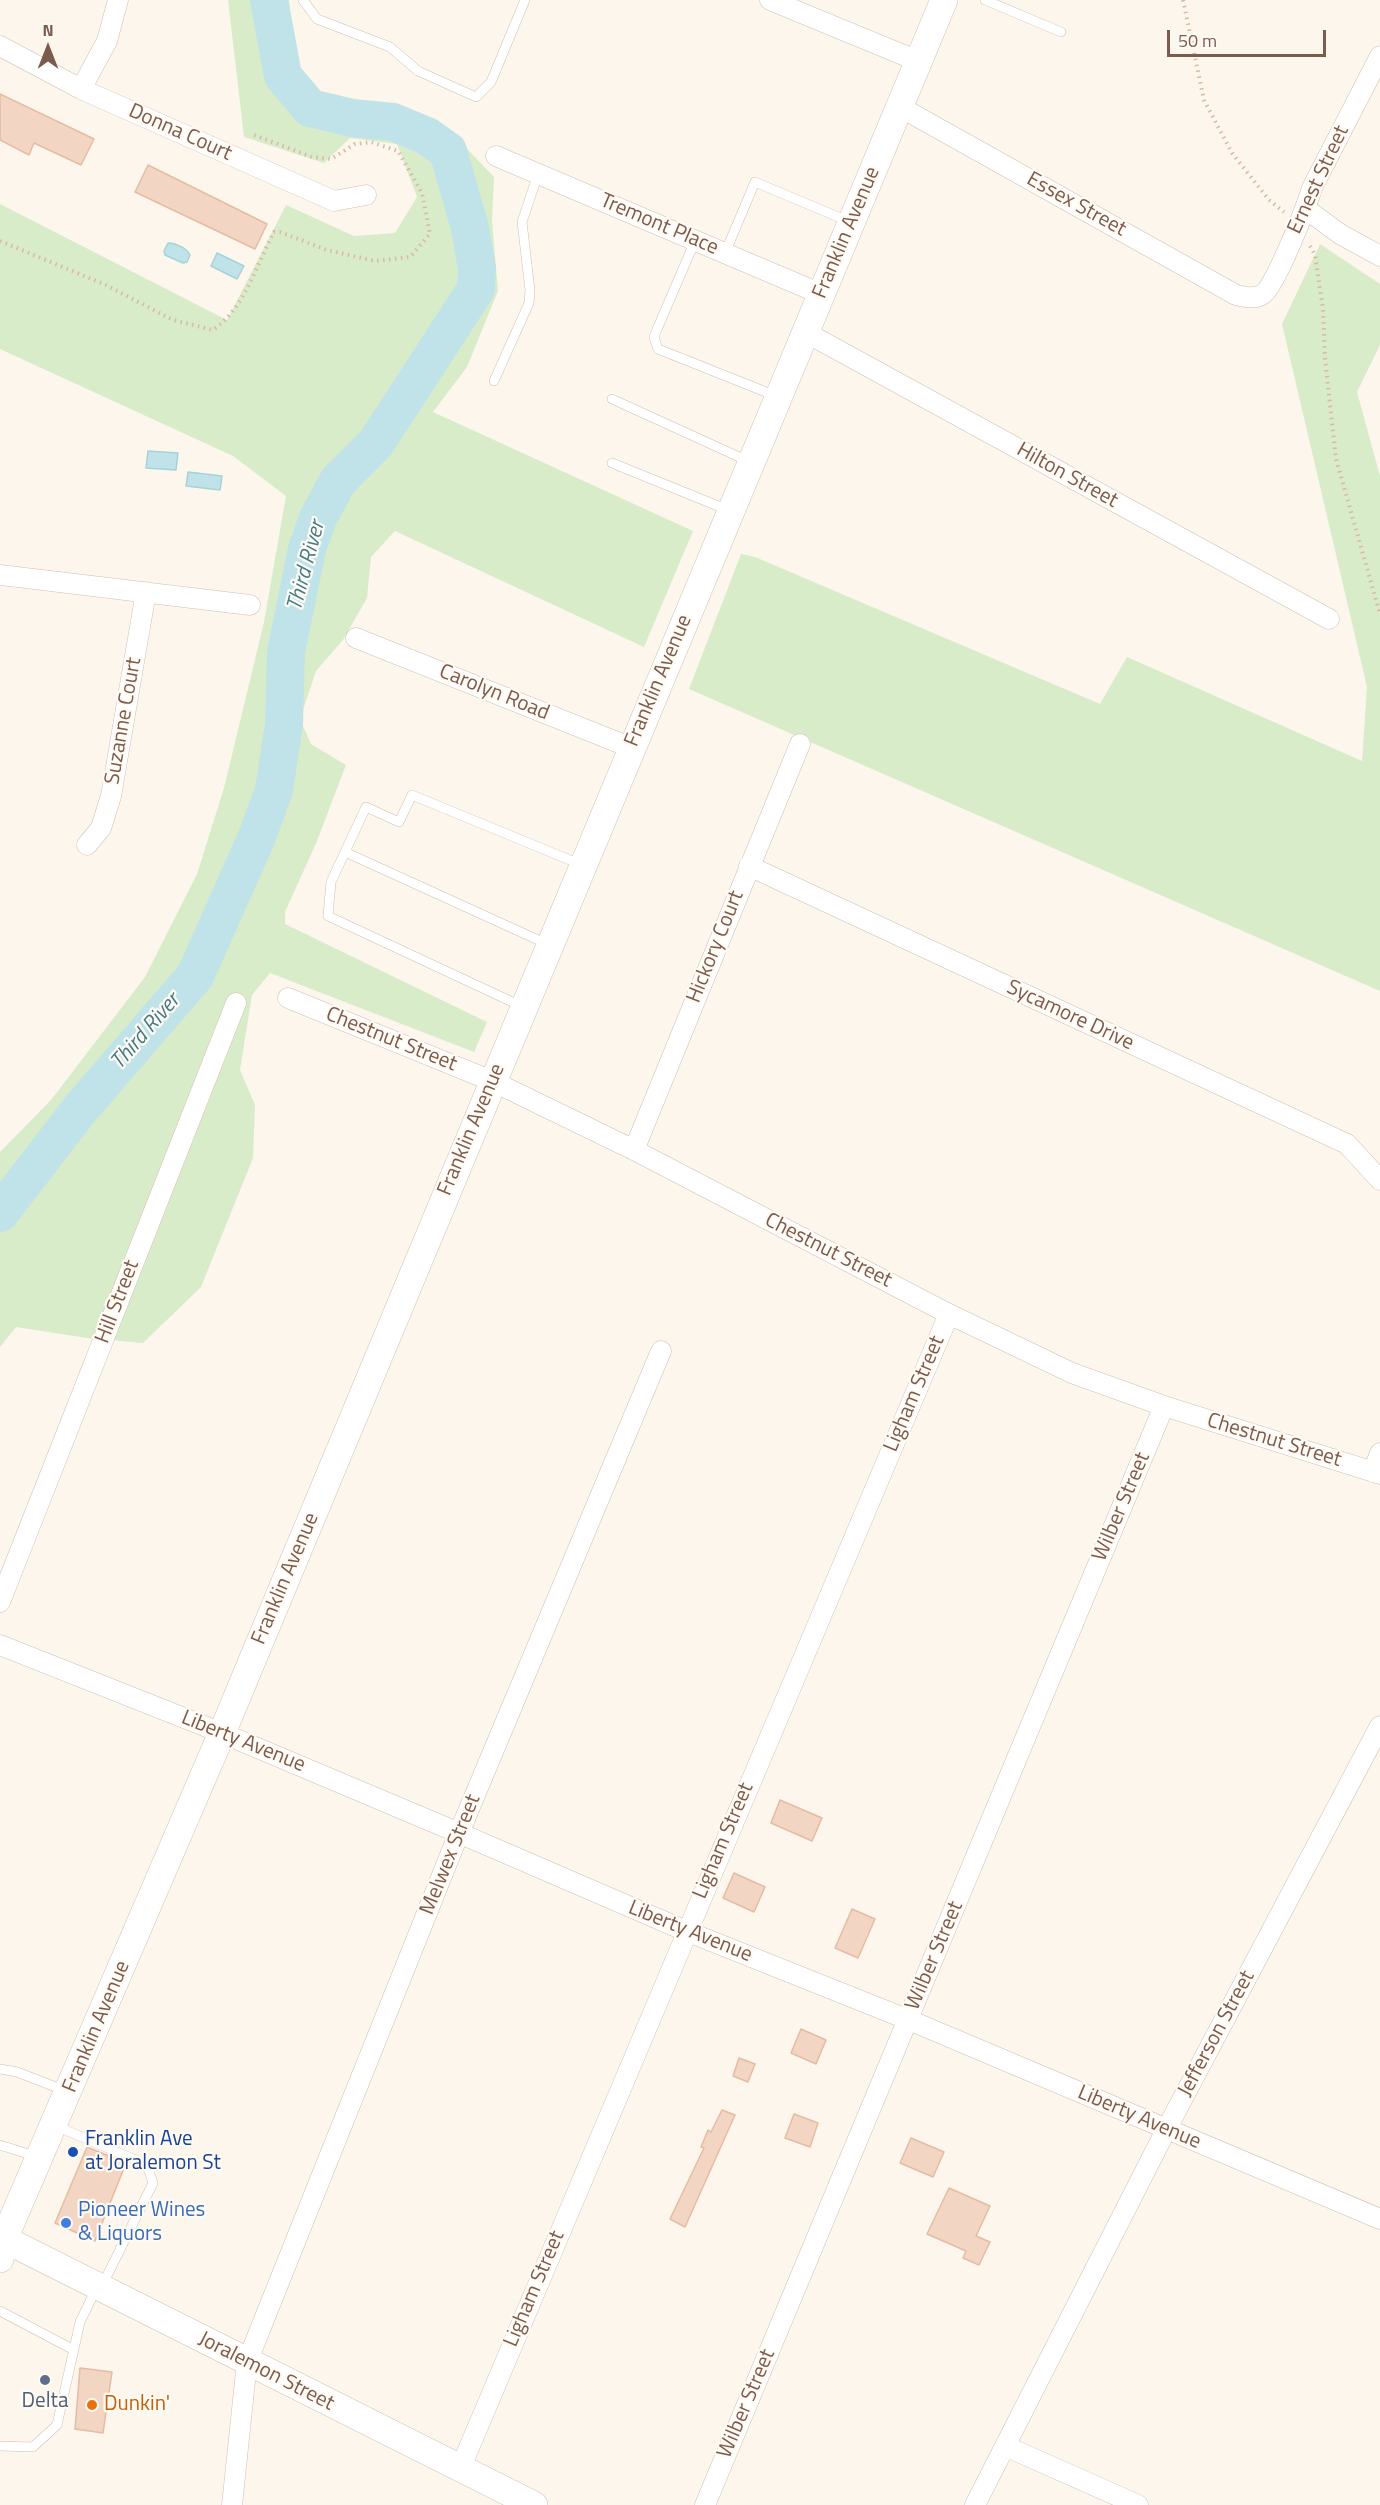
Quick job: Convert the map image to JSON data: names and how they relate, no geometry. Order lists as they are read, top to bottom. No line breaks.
{"streets":{"main road":["Franklin Avenue","Joralemon Street"],"street":["Donna Court","Ernest Street","Essex Street","Tremont Place","Hilton Street","Carolyn Road","Suzanne Court","Hickory Court","Sycamore Drive","Chestnut Street","Hill Street","Ligham Street","Wilber Street","Liberty Avenue","Melwex Street","Jefferson Street"]},"crossings":[["Ernest Street","Essex Street"],["Essex Street","Franklin Avenue"],["Tremont Place","Franklin Avenue"],["Franklin Avenue","Hilton Street"],["Franklin Avenue","Carolyn Road"],["Franklin Avenue","Chestnut Street"],["Franklin Avenue","Liberty Avenue"],["Franklin Avenue","Joralemon Street"],["Hickory Court","Sycamore Drive"],["Hickory Court","Chestnut Street"],["Chestnut Street","Ligham Street"],["Chestnut Street","Wilber Street"],["Ligham Street","Liberty Avenue"],["Ligham Street","Joralemon Street"],["Wilber Street","Liberty Avenue"],["Liberty Avenue","Melwex Street"],["Liberty Avenue","Jefferson Street"],["Melwex Street","Joralemon Street"]],"water":["Third River"],"places":["Franklin Ave at Joralemon St","Pioneer Wines & Liquors","Delta","Dunkin'"],"scale_bar":"50 m","north":"top"}
